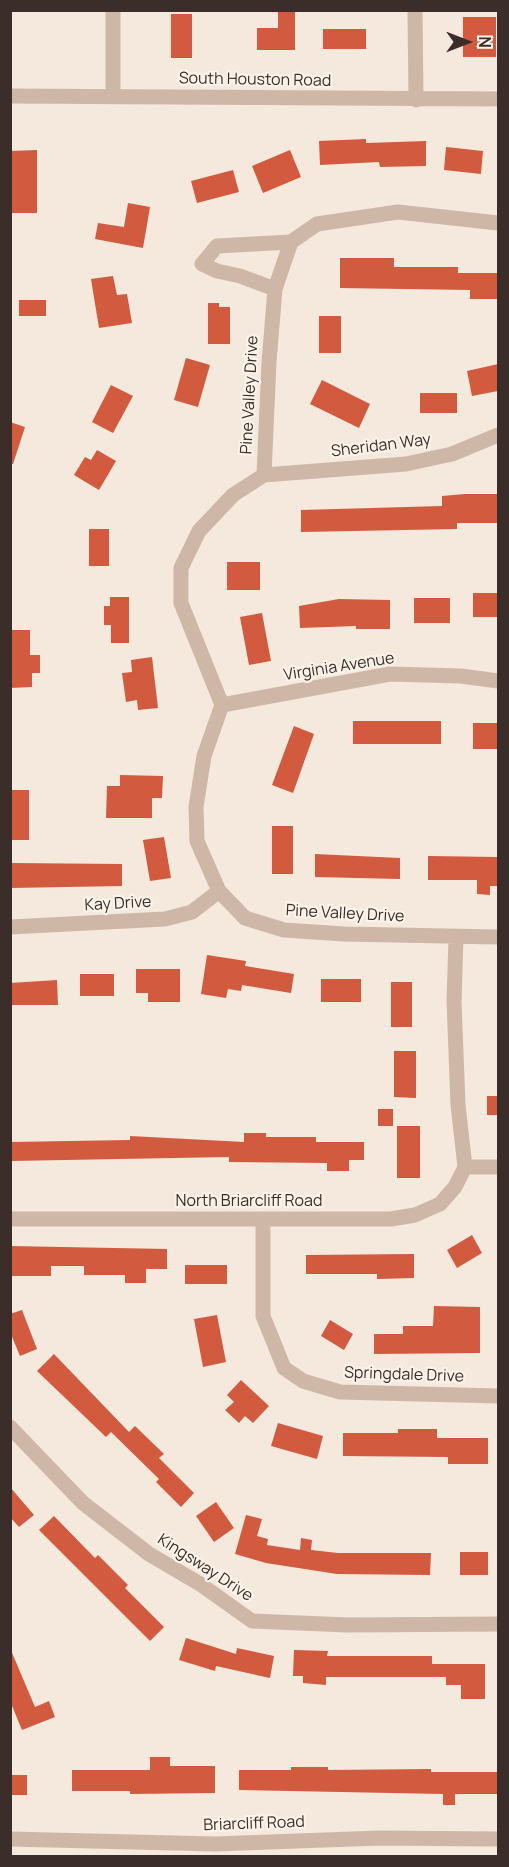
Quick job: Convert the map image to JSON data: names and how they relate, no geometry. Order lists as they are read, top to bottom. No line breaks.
{"streets":{"street":["South Houston Road","Pine Valley Drive","Sheridan Way","Virginia Avenue","Kay Drive","North Briarcliff Road","Springdale Drive","Kingsway Drive","Briarcliff Road"]},"crossings":[["Pine Valley Drive","Sheridan Way"],["Pine Valley Drive","Virginia Avenue"],["Pine Valley Drive","Kay Drive"],["North Briarcliff Road","Springdale Drive"]],"north":"right"}
